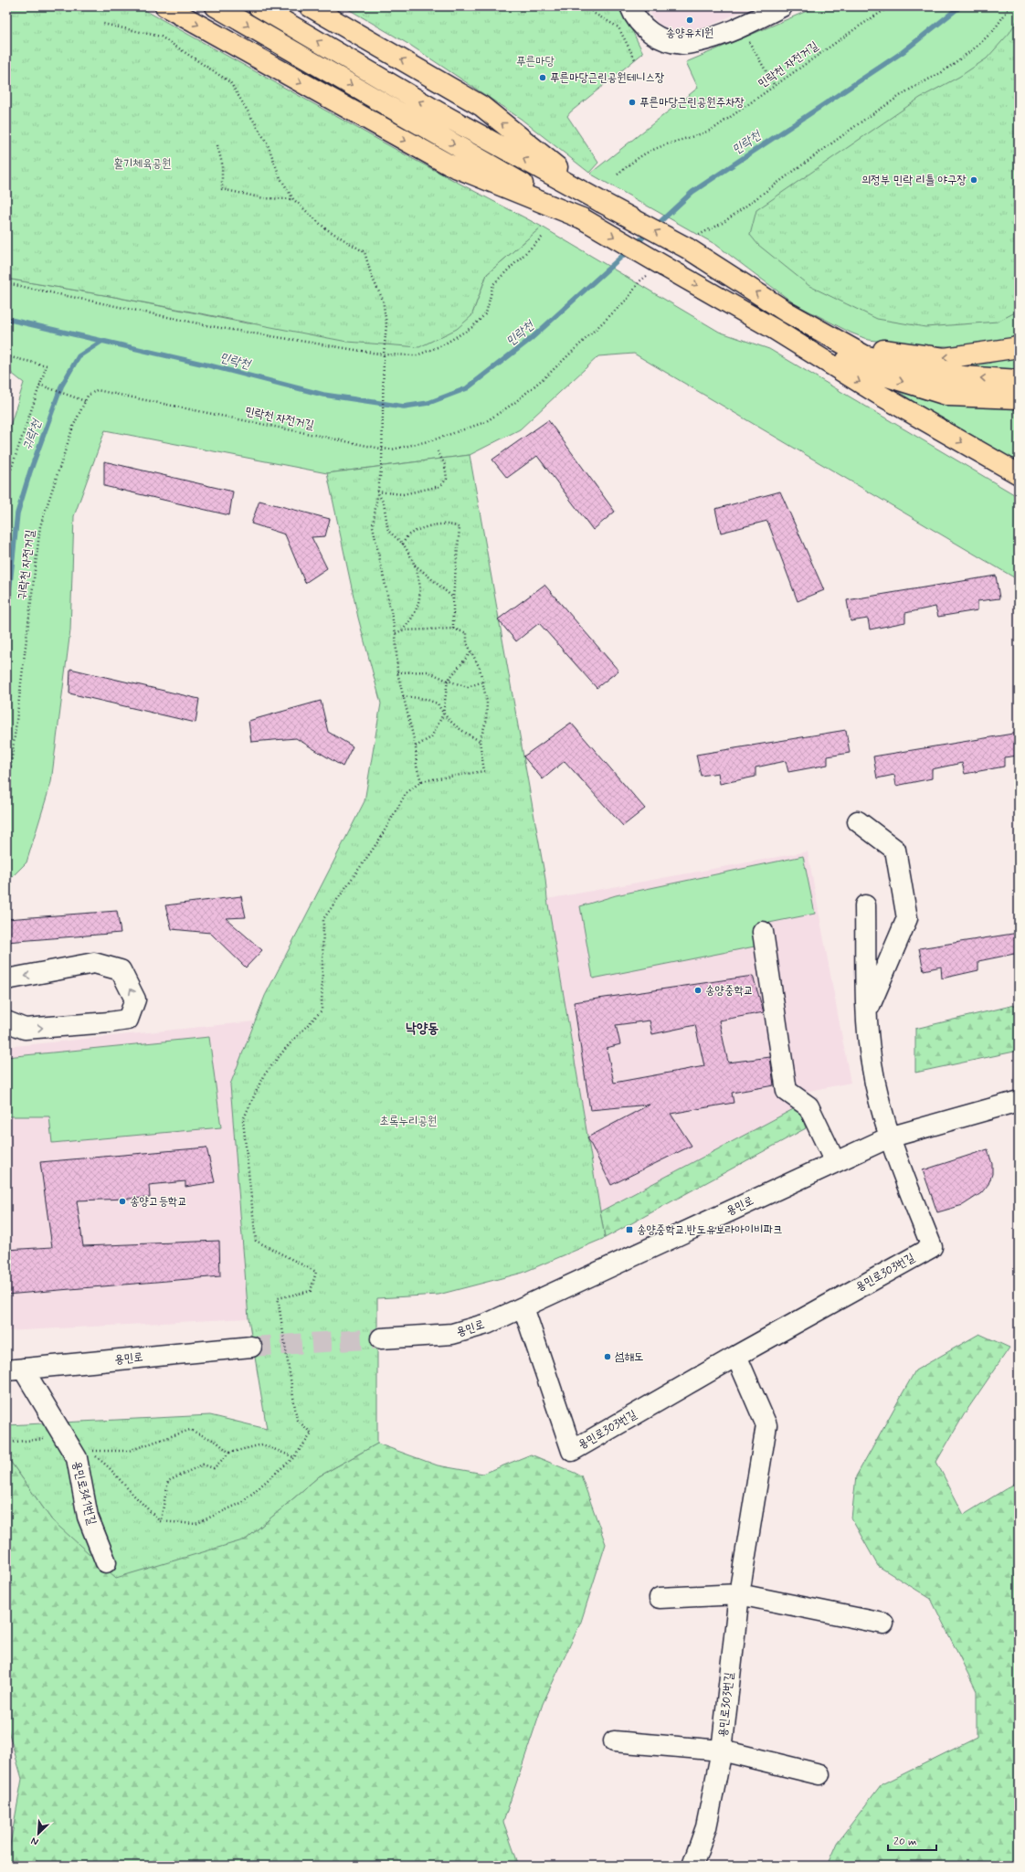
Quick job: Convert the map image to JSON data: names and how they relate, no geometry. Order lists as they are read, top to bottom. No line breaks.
{"streets":{"street":["용민로","용민로303번길","용민로341번길"],"path":["민락천 자전거길","귀락천 자전거길"]},"crossings":[["민락천 자전거길","귀락천 자전거길"],["용민로","용민로303번길"],["용민로","용민로341번길"]],"districts":["낙양동"],"water":["민락천","귀락천"],"parks":["푸른마당","활기체육공원","초록누리공원"],"places":{"other":["송양유치원","푸른마당근린공원테니스장","푸른마당근린공원주차장","의정부 민락 리틀 야구장","송양중학교","송양고등학교","섬해도"],"transit":["송양중학교.반도유보라아이비파크"]},"scale_bar":"20 m","north":"bottom left"}
